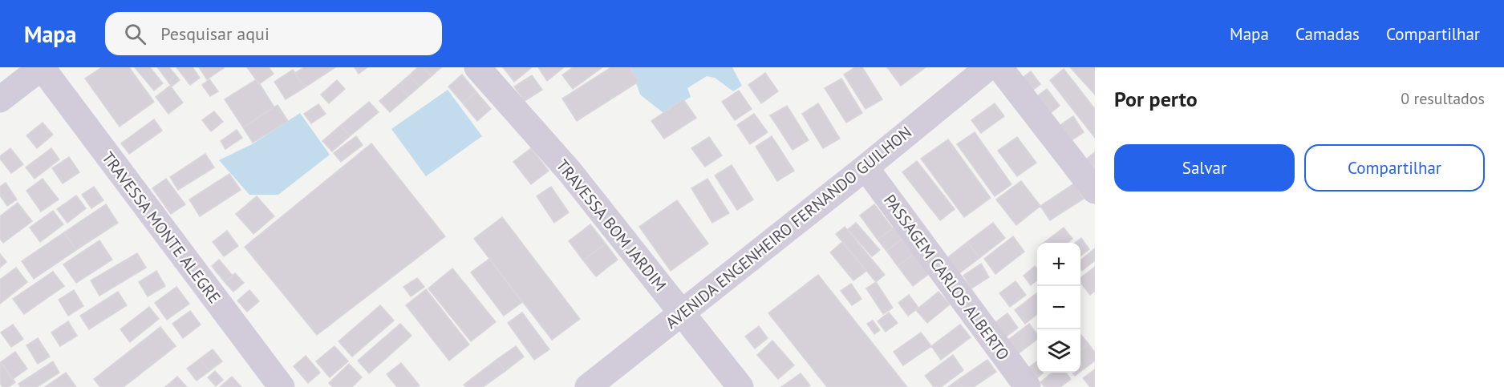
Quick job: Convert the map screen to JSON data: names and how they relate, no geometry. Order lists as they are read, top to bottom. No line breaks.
{"streets":{"street":["TRAVESSA BOM JARDIM","TRAVESSA MONTE ALEGRE","AVENIDA ENGENHEIRO FERNANDO GUILHON","PASSAGEM CARLOS ALBERTO"]},"crossings":[["TRAVESSA BOM JARDIM","AVENIDA ENGENHEIRO FERNANDO GUILHON"],["AVENIDA ENGENHEIRO FERNANDO GUILHON","PASSAGEM CARLOS ALBERTO"]],"page":{"header":"Mapa","search":"Pesquisar aqui","nav":["Mapa","Camadas","Compartilhar"],"heading":["Por perto","0 resultados"],"buttons":["Salvar","Compartilhar"],"map_buttons":["+","−"]}}
